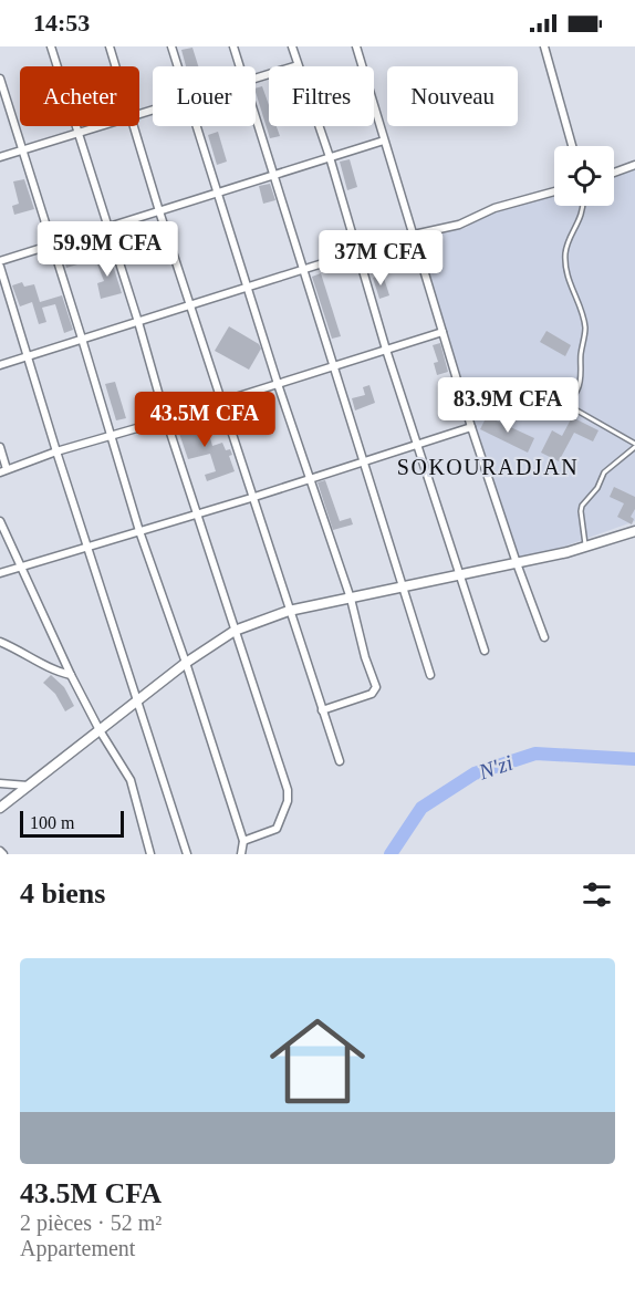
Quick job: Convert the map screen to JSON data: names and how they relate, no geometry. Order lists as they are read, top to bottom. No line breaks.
{"districts":["SOKOURADJAN"],"water":["N'zi"],"scale_bar":"100 m","page":{"status":"14:53","chip":["Acheter","Louer","Filtres","Nouveau"],"price":["59.9M CFA","37M CFA","83.9M CFA","43.5M CFA"],"scale":"100 m","heading":"4 biens","list":[{"name":"43.5M CFA","note":"2 pièces · 52 m² · Appartement"}]}}
